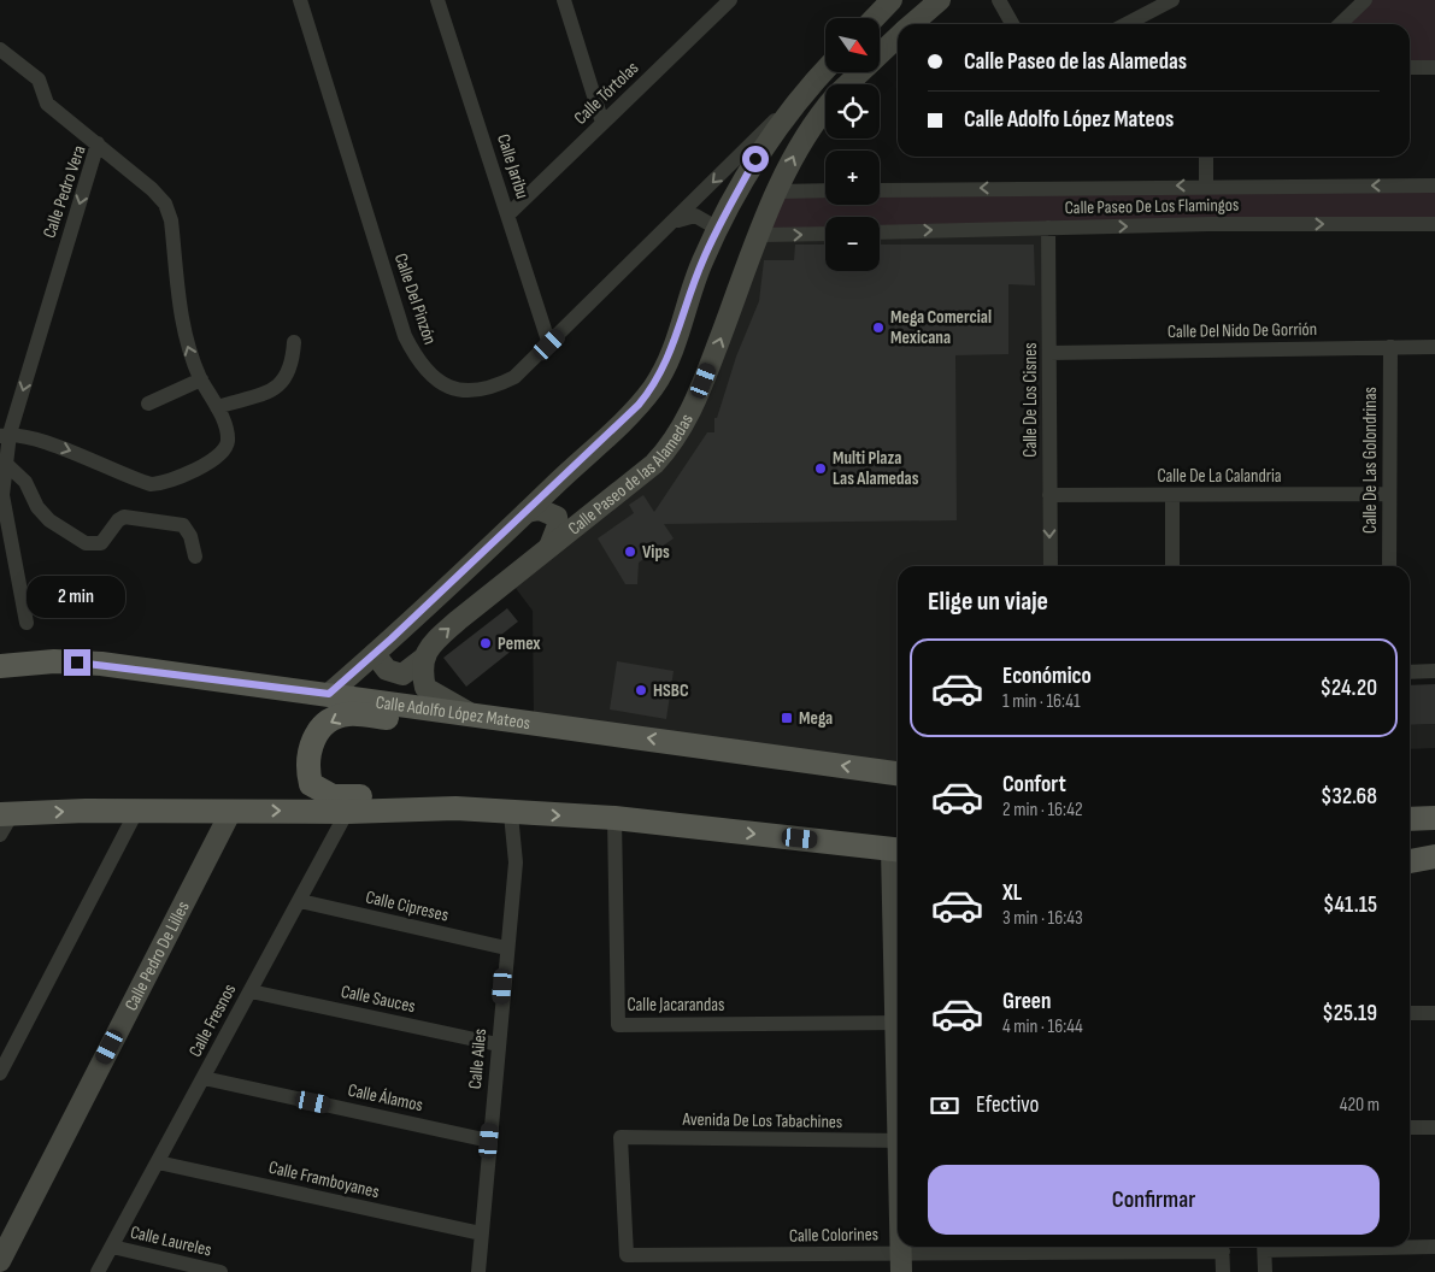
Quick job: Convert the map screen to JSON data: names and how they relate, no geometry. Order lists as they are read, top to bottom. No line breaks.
{"streets":{"main road":["Calle Adolfo López Mateos"],"street":["Calle Tórtolas","Calle Jaribu","Calle Pedro Vera","Calle Paseo De Los Flamingos","Calle Del Pinzón","Calle Del Nido De Gorrión","Calle De Los Cisnes","Calle De Las Golondrinas","Calle Paseo de las Alamedas","Calle De La Calandria","Calle Cipreses","Calle Pedro De Lilles","Calle Sauces","Calle Jacarandas","Calle Fresnos","Calle Ailes","Calle Álamos","Avenida De Los Tabachines","Calle Framboyanes","Calle Colorines","Calle Laureles"]},"crossings":[["Calle Tórtolas","Calle Jaribu"],["Calle Jaribu","Calle Del Pinzón"],["Calle Paseo De Los Flamingos","Calle De Los Cisnes"],["Calle Del Nido De Gorrión","Calle De Los Cisnes"],["Calle Del Nido De Gorrión","Calle De Las Golondrinas"],["Calle De Los Cisnes","Calle De La Calandria"],["Calle De Las Golondrinas","Calle De La Calandria"],["Calle Cipreses","Calle Fresnos"],["Calle Cipreses","Calle Ailes"],["Calle Sauces","Calle Fresnos"],["Calle Sauces","Calle Ailes"],["Calle Fresnos","Calle Álamos"],["Calle Fresnos","Calle Framboyanes"],["Calle Fresnos","Calle Laureles"],["Calle Ailes","Calle Álamos"],["Calle Ailes","Calle Framboyanes"],["Avenida De Los Tabachines","Calle Colorines"]],"places":{"other":["Mega Comercial Mexicana","Multi Plaza Las Alamedas","Vips","Pemex","HSBC"],"transit":["Mega"]},"north":"bottom right","page":{"map_buttons":["+","−"],"banner":["Calle Paseo de las Alamedas","Calle Adolfo López Mateos"],"heading":"Elige un viaje","bubble":"2 min","list":[{"name":"Económico","note":"1 min · 16:41","value":"$24.20"},{"name":"Confort","note":"2 min · 16:42","value":"$32.68"},{"name":"XL","note":"3 min · 16:43","value":"$41.15"},{"name":"Green","note":"4 min · 16:44","value":"$25.19"}],"pay":["Efectivo","420 m"],"buttons":"Confirmar"}}
